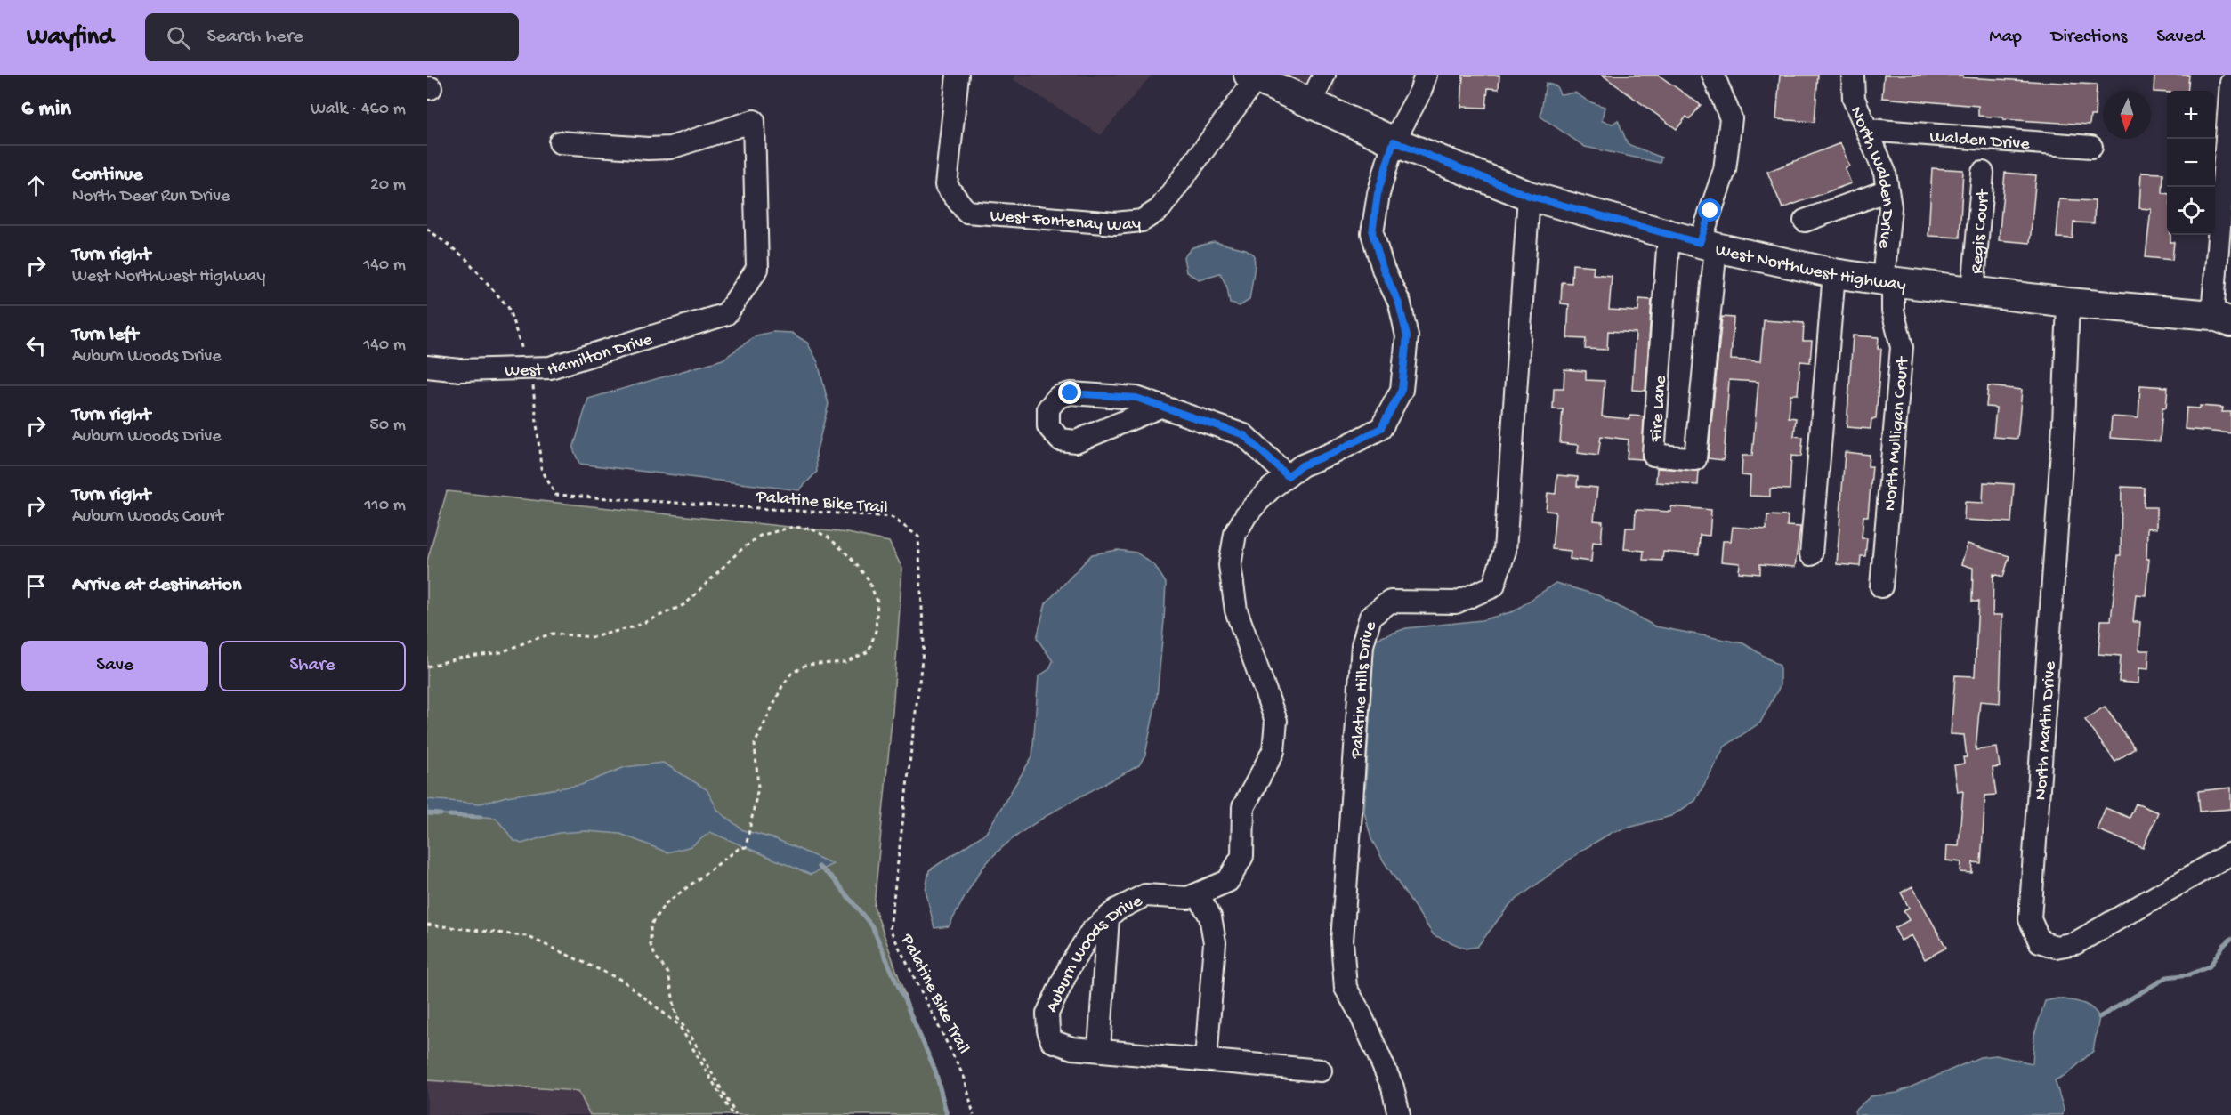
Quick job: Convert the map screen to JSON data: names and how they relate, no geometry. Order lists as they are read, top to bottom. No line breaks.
{"streets":{"main road":["West Northwest Highway"],"street":["Walden Drive","North Walden Drive","West Fontenay Way","Regis Court","West Hamilton Drive","Fire Lane","North Mulligan Court","Palatine Hills Drive","North Martin Drive","Auburn Woods Drive"],"path":["Palatine Bike Trail"]},"crossings":[["Walden Drive","North Walden Drive"],["North Walden Drive","West Northwest Highway"],["North Walden Drive","North Mulligan Court"],["West Fontenay Way","West Northwest Highway"],["Regis Court","West Northwest Highway"],["West Northwest Highway","Fire Lane"],["West Northwest Highway","North Mulligan Court"],["West Northwest Highway","Palatine Hills Drive"],["West Northwest Highway","North Martin Drive"],["West Northwest Highway","Auburn Woods Drive"],["West Hamilton Drive","Palatine Bike Trail"]],"north":"bottom","page":{"header":"Wayfind","search":"Search here","nav":["Map","Directions","Saved"],"heading":["6 min","Walk · 460 m"],"map_buttons":["+","−"],"list":[["Continue","North Deer Run Drive","20 m"],["Turn right","West Northwest Highway","140 m"],["Turn left","Auburn Woods Drive","140 m"],["Turn right","Auburn Woods Drive","50 m"],["Turn right","Auburn Woods Court","110 m"],"Arrive at destination"],"buttons":["Save","Share"]}}
